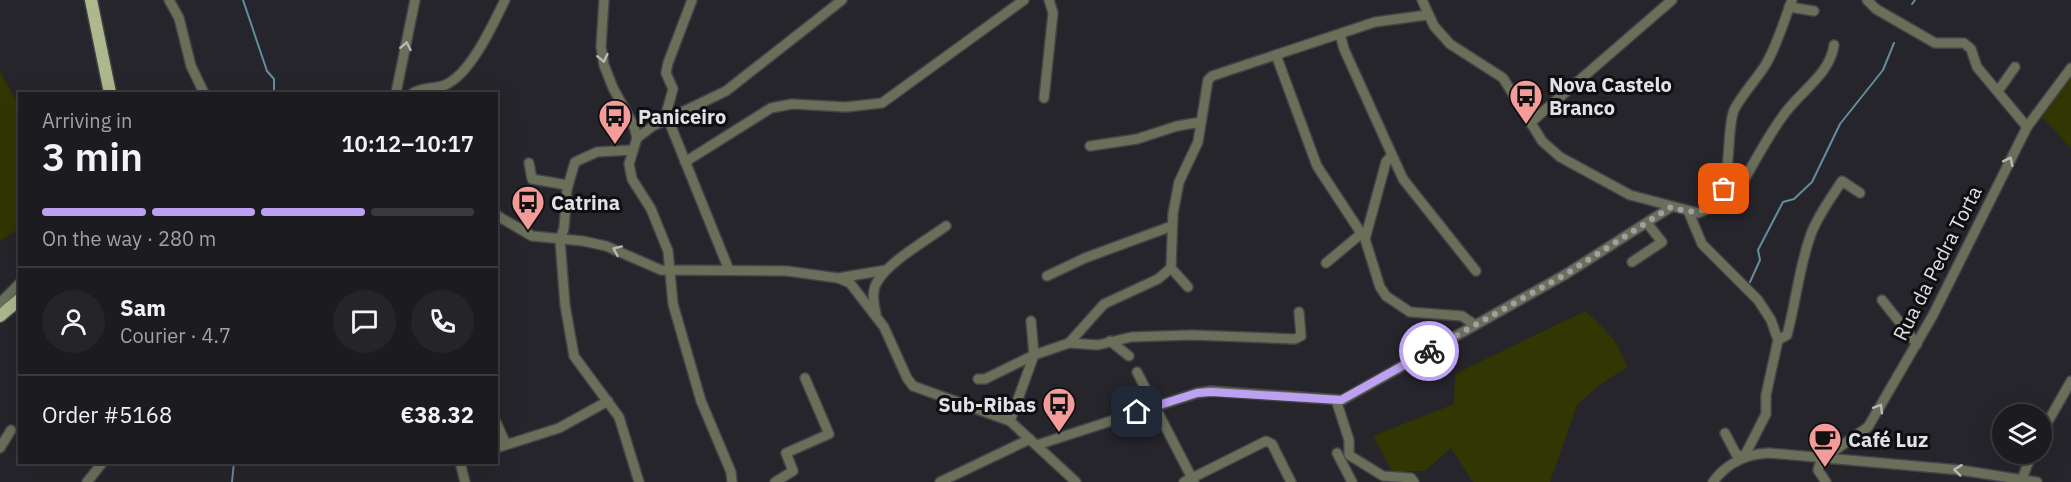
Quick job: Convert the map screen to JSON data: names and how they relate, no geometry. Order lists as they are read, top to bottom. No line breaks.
{"streets":{"street":["Rua da Pedra Torta"]},"one_way":["Rua da Pedra Torta"],"places":{"bus stop":["Nova Castelo Branco","Paniceiro","Catrina","Sub-Ribas"],"cafe":["Café Luz"]},"page":{"heading":["3 min","Arriving in","10:12–10:17"],"panel":["Sam","Courier · 4.7","Order #5168","€38.32"],"bar":"On the way · 280 m"}}
